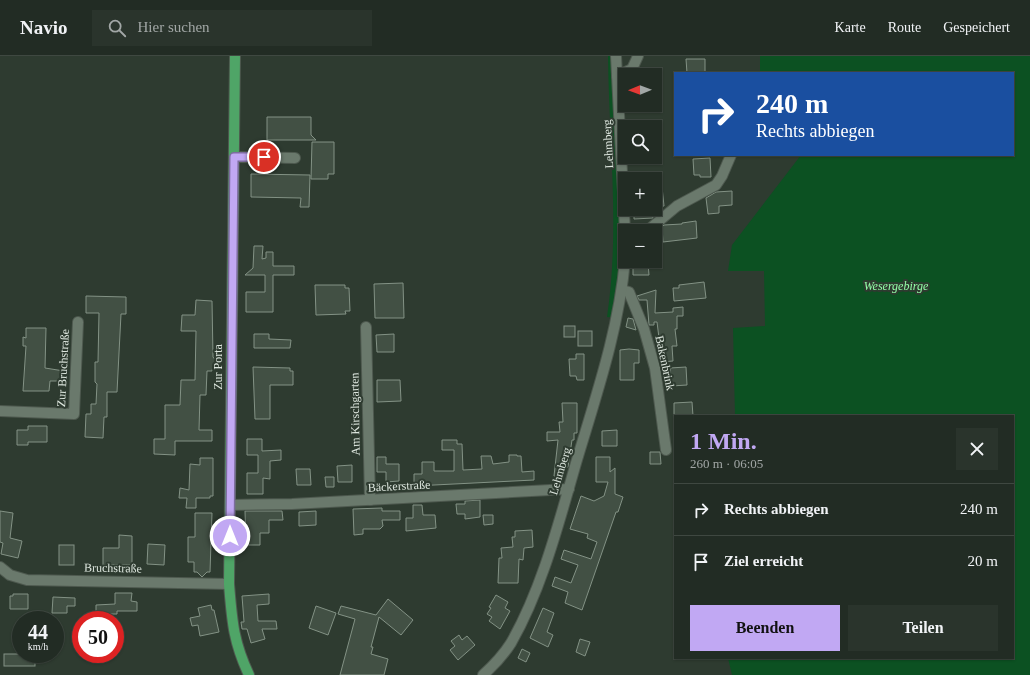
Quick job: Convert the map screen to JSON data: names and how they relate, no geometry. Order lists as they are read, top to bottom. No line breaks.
{"streets":{"main road":["Zur Porta"],"street":["Lehmberg","Bakenbrink","Zur Bruchstraße","Am Kirschgarten","Bäckerstraße","Bruchstraße"]},"crossings":[["Lehmberg","Bakenbrink"],["Lehmberg","Bäckerstraße"],["Zur Porta","Bäckerstraße"],["Zur Porta","Bruchstraße"],["Am Kirschgarten","Bäckerstraße"]],"parks":["Wesergebirge"],"north":"left","page":{"header":"Navio","search":"Hier suchen","nav":["Karte","Route","Gespeichert"],"map_buttons":["+","−"],"turn":["240 m","Rechts abbiegen"],"heading":["1 Min.","260 m · 06:05"],"list":[{"name":"Rechts abbiegen","value":"240 m"},{"name":"Ziel erreicht","value":"20 m"}],"buttons":["Beenden","Teilen"],"speed":"44 km/h","limit":"50"}}
